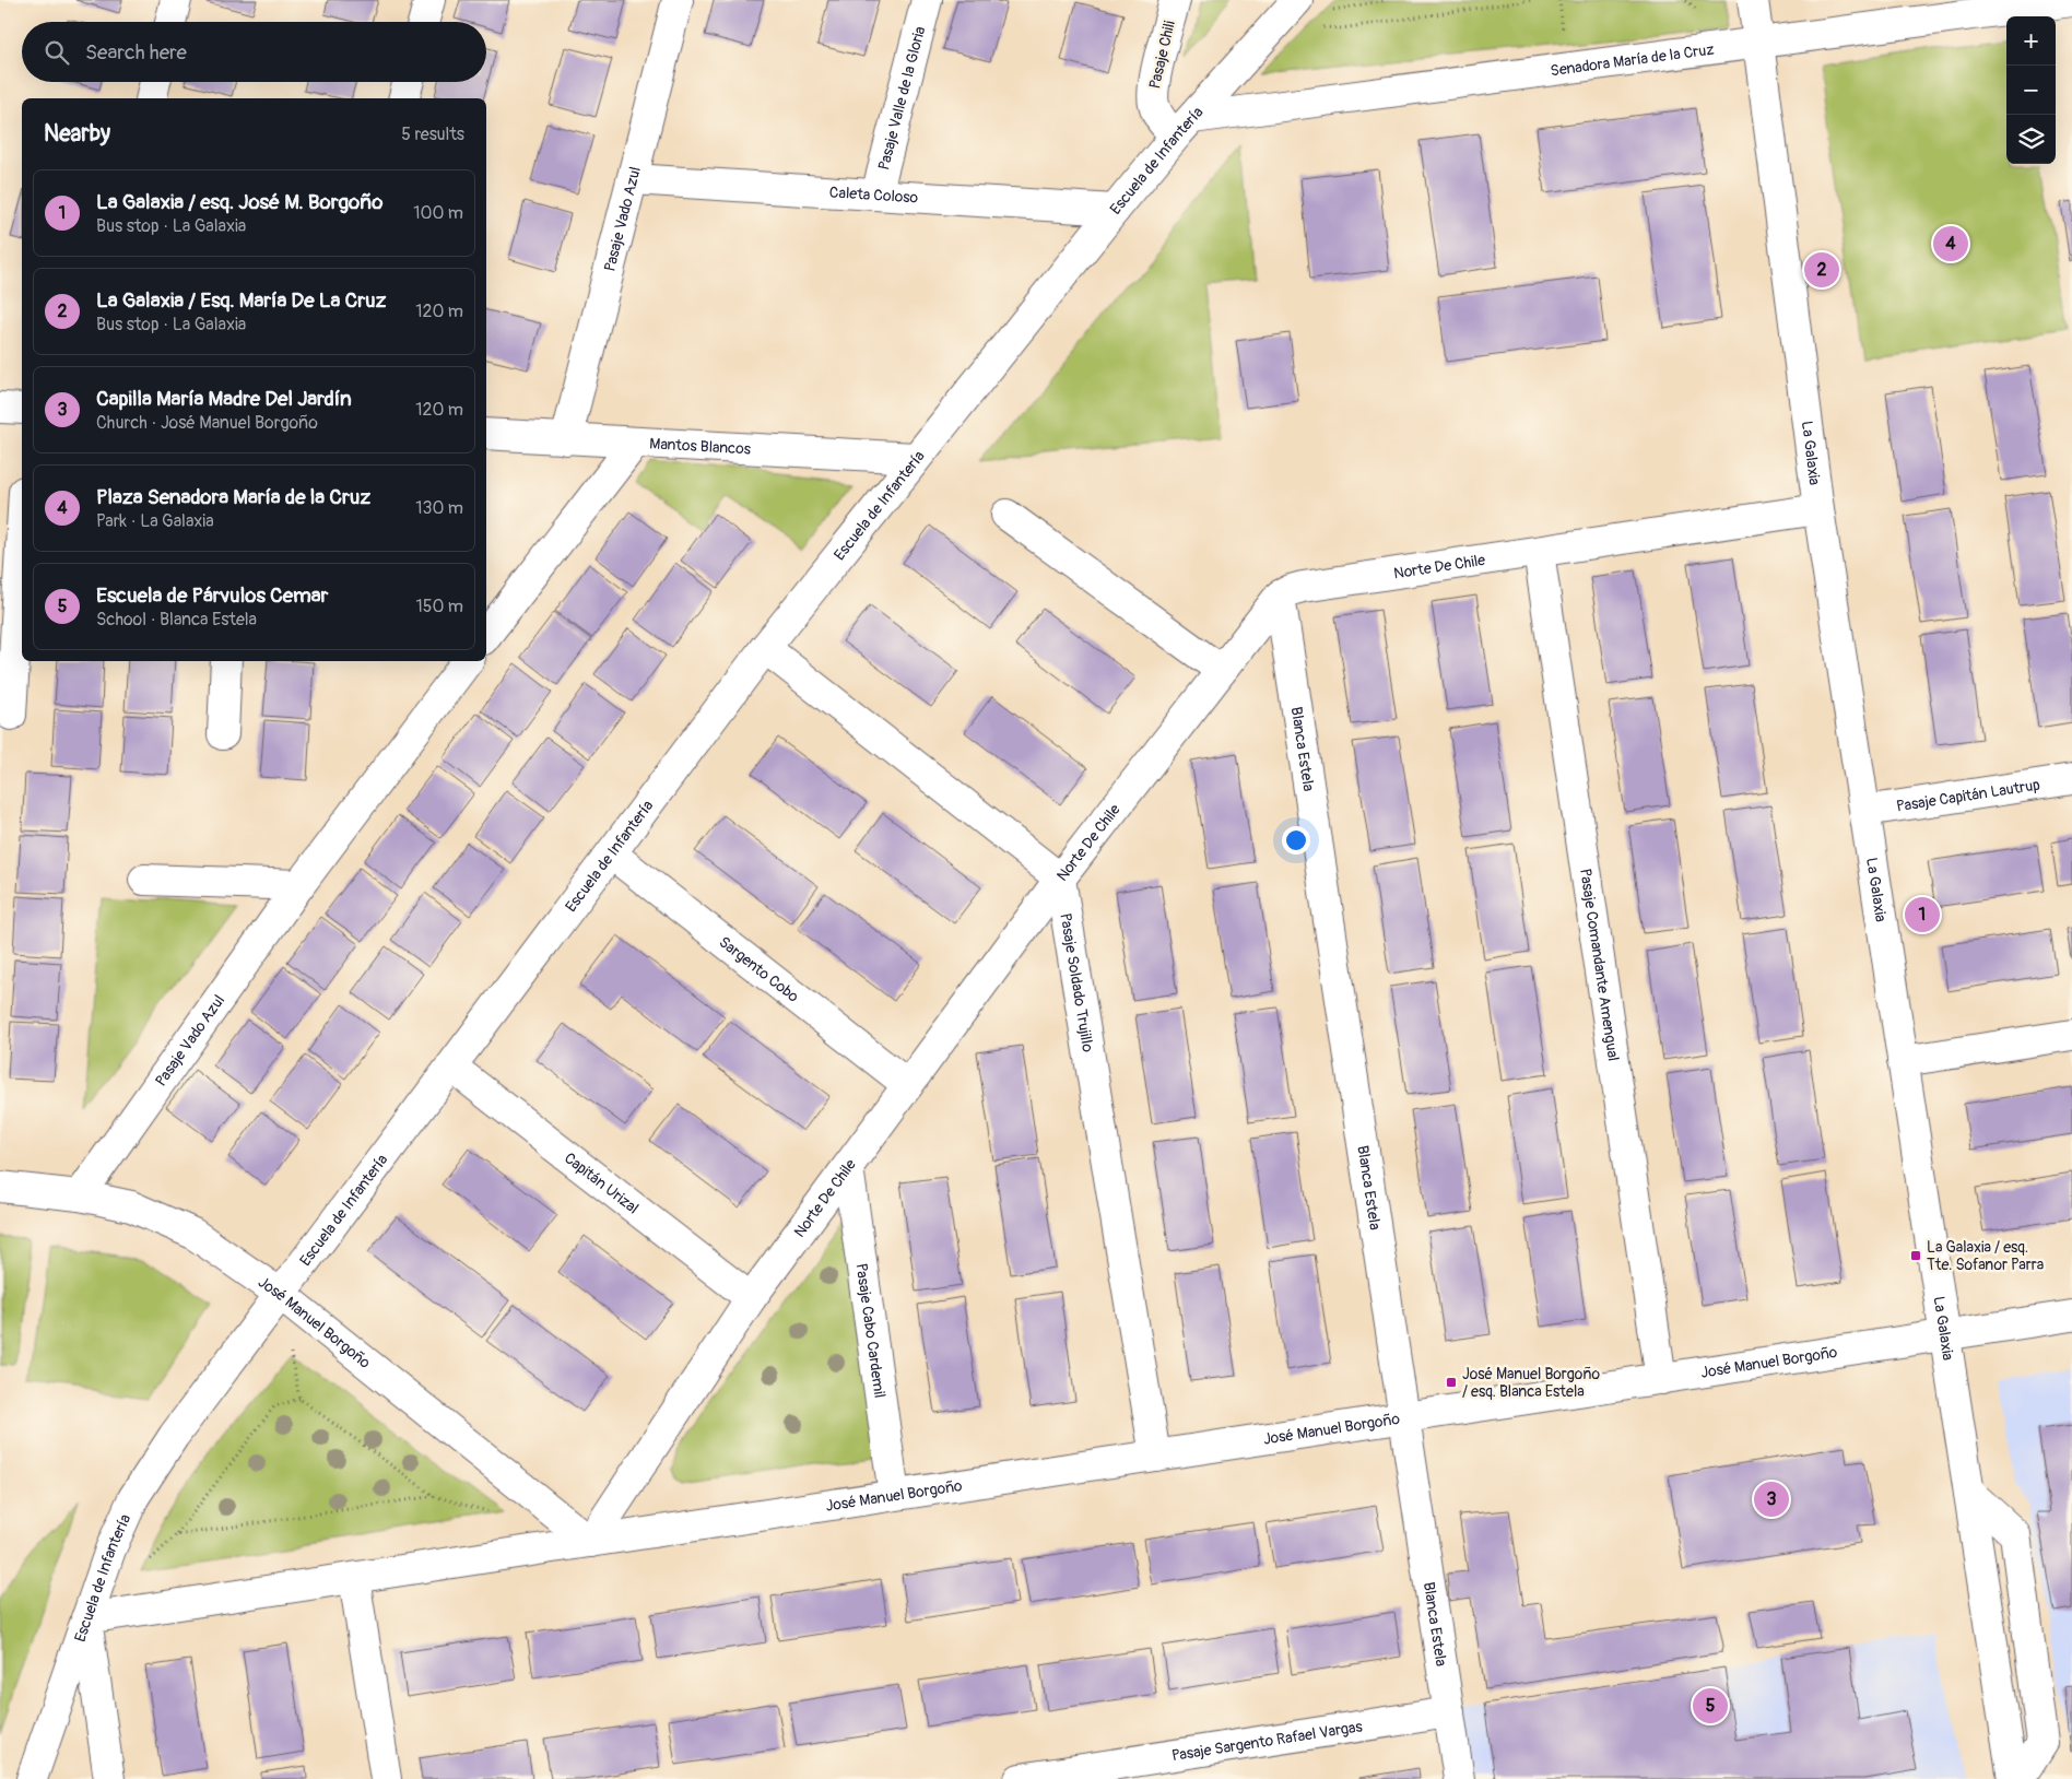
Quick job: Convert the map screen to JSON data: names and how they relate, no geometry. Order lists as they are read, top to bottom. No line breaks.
{"streets":{"street":["Pasaje Chili","Senadora María de la Cruz","Pasaje Valle de la Gloria","Escuela de Infantería","Caleta Coloso","Pasaje Vado Azul","Mantos Blancos","La Galaxia","Norte De Chile","Blanca Estela","Pasaje Capitán Lautrup","Pasaje Comandante Amengual","Sargento Cobo","Pasaje Soldado Trujillo","Capitán Urizal","José Manuel Borgoño","Pasaje Cabo Cardemil","Pasaje Sargento Rafael Vargas"]},"crossings":[["Pasaje Chili","Senadora María de la Cruz"],["Pasaje Chili","Escuela de Infantería"],["Senadora María de la Cruz","Escuela de Infantería"],["Senadora María de la Cruz","La Galaxia"],["Pasaje Valle de la Gloria","Caleta Coloso"],["Escuela de Infantería","Caleta Coloso"],["Escuela de Infantería","Mantos Blancos"],["Escuela de Infantería","Sargento Cobo"],["Escuela de Infantería","Capitán Urizal"],["Escuela de Infantería","José Manuel Borgoño"],["Caleta Coloso","Pasaje Vado Azul"],["Pasaje Vado Azul","Mantos Blancos"],["Pasaje Vado Azul","José Manuel Borgoño"],["La Galaxia","Norte De Chile"],["La Galaxia","Pasaje Capitán Lautrup"],["La Galaxia","José Manuel Borgoño"],["Norte De Chile","Blanca Estela"],["Norte De Chile","Pasaje Comandante Amengual"],["Norte De Chile","Sargento Cobo"],["Norte De Chile","Pasaje Soldado Trujillo"],["Norte De Chile","Capitán Urizal"],["Norte De Chile","José Manuel Borgoño"],["Norte De Chile","Pasaje Cabo Cardemil"],["Blanca Estela","José Manuel Borgoño"],["Blanca Estela","Pasaje Sargento Rafael Vargas"],["Pasaje Comandante Amengual","José Manuel Borgoño"],["Pasaje Soldado Trujillo","José Manuel Borgoño"],["José Manuel Borgoño","Pasaje Cabo Cardemil"]],"places":{"transit":["La Galaxia / esq. Tte. Sofanor Parra","José Manuel Borgoño / esq. Blanca Estela"]},"page":{"map_buttons":["+","−"],"search":"Search here","heading":["Nearby","5 results"],"list":[{"mark":"1","name":"La Galaxia / esq. José M. Borgoño","note":"Bus stop · La Galaxia","value":"100 m"},{"mark":"2","name":"La Galaxia / Esq. María De La Cruz","note":"Bus stop · La Galaxia","value":"120 m"},{"mark":"3","name":"Capilla María Madre Del Jardín","note":"Church · José Manuel Borgoño","value":"120 m"},{"mark":"4","name":"Plaza Senadora María de la Cruz","note":"Park · La Galaxia","value":"130 m"},{"mark":"5","name":"Escuela de Párvulos Cemar","note":"School · Blanca Estela","value":"150 m"}],"pins":["4","2","1","3","5"]}}
